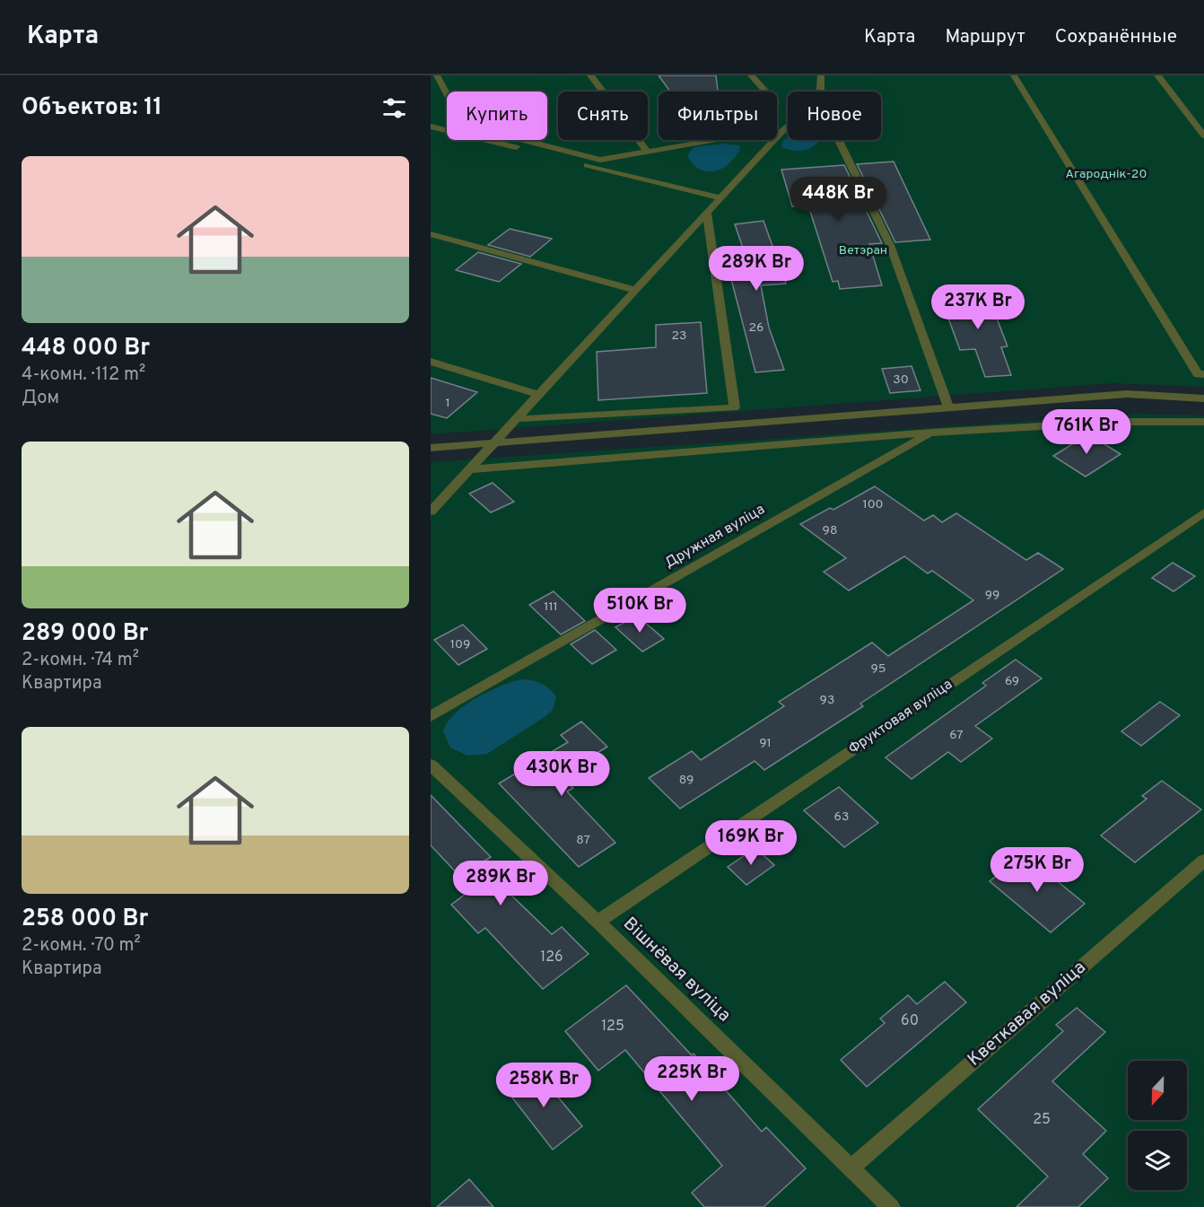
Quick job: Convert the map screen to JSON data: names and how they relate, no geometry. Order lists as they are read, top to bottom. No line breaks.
{"streets":{"street":["Дружная вуліца","Фруктовая вуліца","Вішнёвая вуліца","Кветкавая вуліца"]},"crossings":[["Фруктовая вуліца","Вішнёвая вуліца"],["Вішнёвая вуліца","Кветкавая вуліца"]],"parks":["Агароднік-20","Ветэран"],"house_numbers":["26","23","30","1","100","98","99","111","109","95","69","93","67","91","89","63","87","126","60","125","25"],"north":"bottom","page":{"header":"Карта","nav":["Карта","Маршрут","Сохранённые"],"heading":"Объектов: 11","chip":["Купить","Снять","Фильтры","Новое"],"list":[{"name":"448 000 Br","note":"4-комн. · 112 m² · Дом"},{"name":"289 000 Br","note":"2-комн. · 74 m² · Квартира"},{"name":"258 000 Br","note":"2-комн. · 70 m² · Квартира"}],"price":["448K Br","289K Br","237K Br","761K Br","510K Br","430K Br","169K Br","275K Br","289K Br","225K Br","258K Br"]}}
